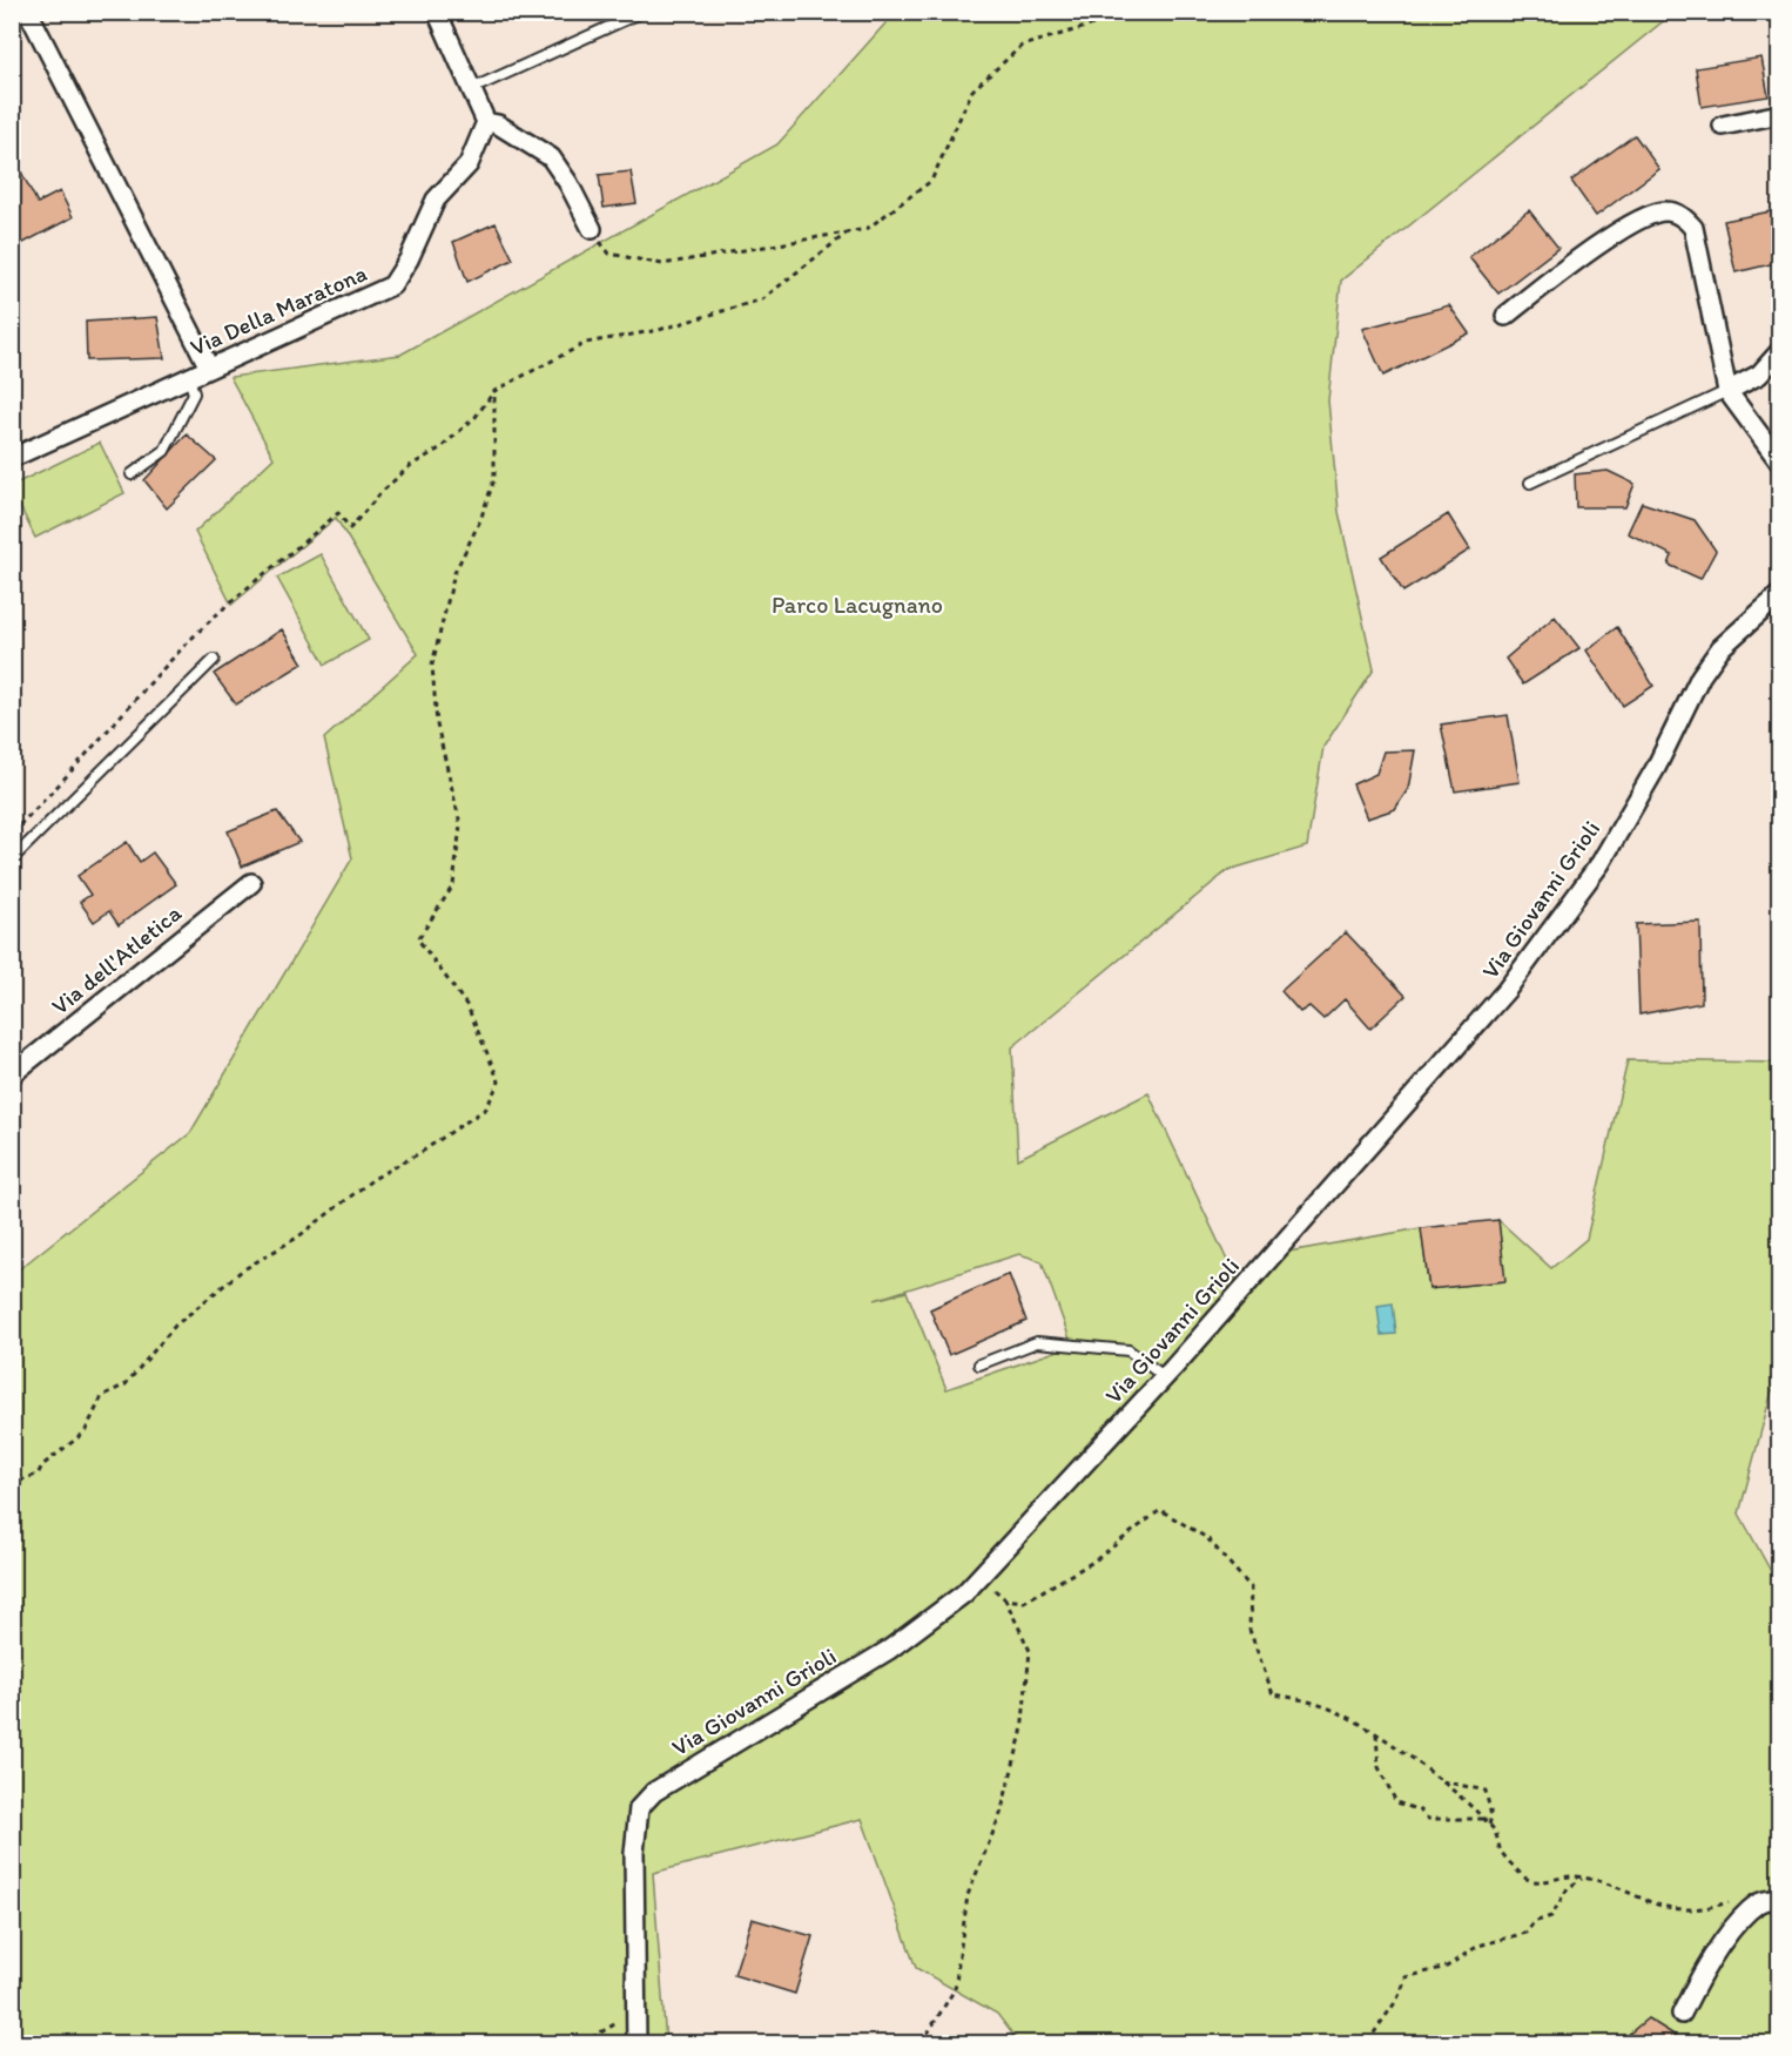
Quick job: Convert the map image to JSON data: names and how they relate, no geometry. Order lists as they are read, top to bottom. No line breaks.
{"streets":{"street":["Via Della Maratona","Via Giovanni Grioli","Via dell'Atletica"]},"parks":["Parco Lacugnano"]}
